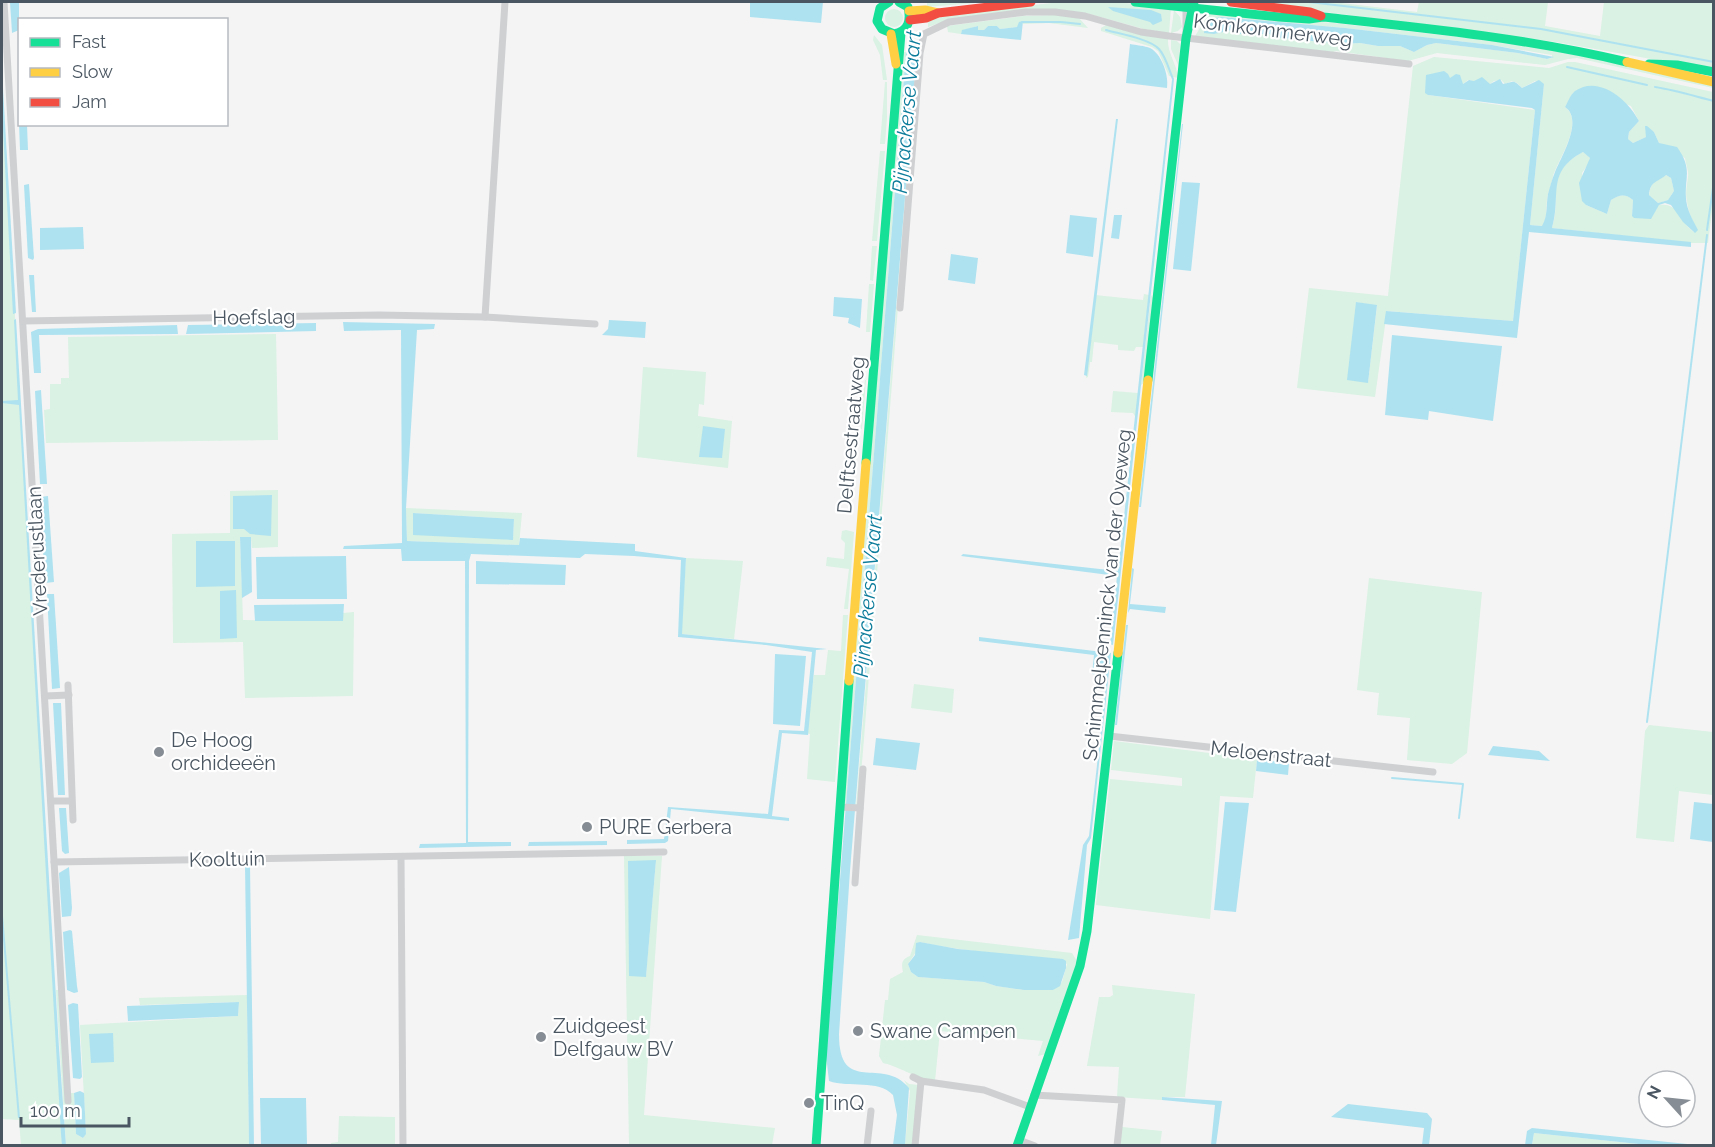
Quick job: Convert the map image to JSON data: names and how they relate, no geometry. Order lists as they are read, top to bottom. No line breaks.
{"streets":{"street":["Komkommerweg","Hoefslag","Delftsestraatweg","Vrederustlaan","Schimmelpenninck van der Oyeweg","Meloenstraat","Kooltuin"]},"crossings":[["Komkommerweg","Schimmelpenninck van der Oyeweg"],["Hoefslag","Vrederustlaan"],["Vrederustlaan","Kooltuin"],["Schimmelpenninck van der Oyeweg","Meloenstraat"]],"water":["Pijnackerse Vaart"],"places":["De Hoog orchideeën","PURE Gerbera","Swane Campen","Zuidgeest Delfgauw BV","TinQ"],"legend":["Fast","Slow","Jam"],"scale_bar":"100 m","north":"top left"}
